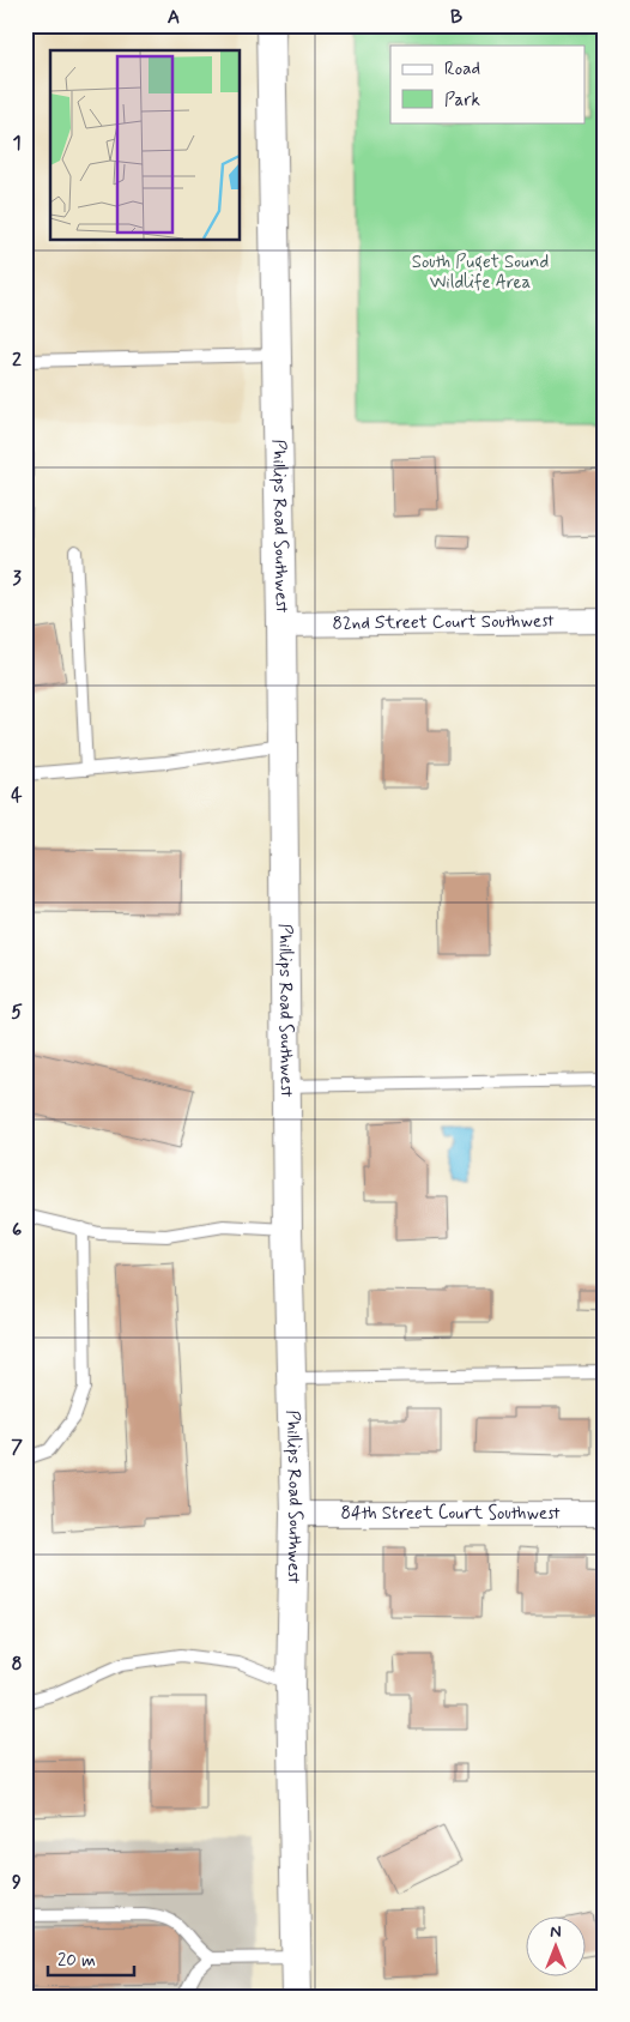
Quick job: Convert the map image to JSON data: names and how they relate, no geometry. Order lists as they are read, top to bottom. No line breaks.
{"streets":{"street":["Phillips Road Southwest","82nd Street Court Southwest","84th Street Court Southwest"]},"crossings":[["Phillips Road Southwest","82nd Street Court Southwest"],["Phillips Road Southwest","84th Street Court Southwest"]],"parks":["South Puget Sound Wildlife Area"],"legend":["Road","Park"],"scale_bar":"20 m","north":"top","grid":{"columns":["A","B"],"rows":["1","2","3","4","5","6","7","8","9"]}}
